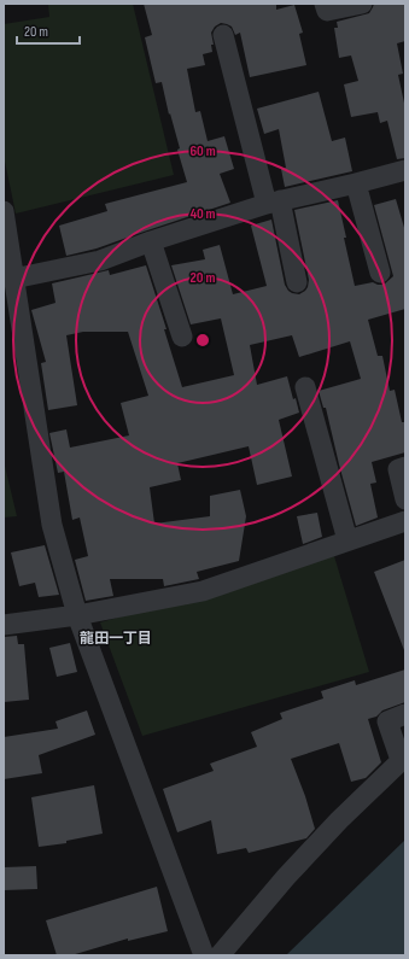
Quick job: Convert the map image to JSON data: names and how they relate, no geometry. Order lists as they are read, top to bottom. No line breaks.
{"districts":["龍田一丁目"],"scale_bar":"20 m","rings":["60 m","40 m","20 m"]}
